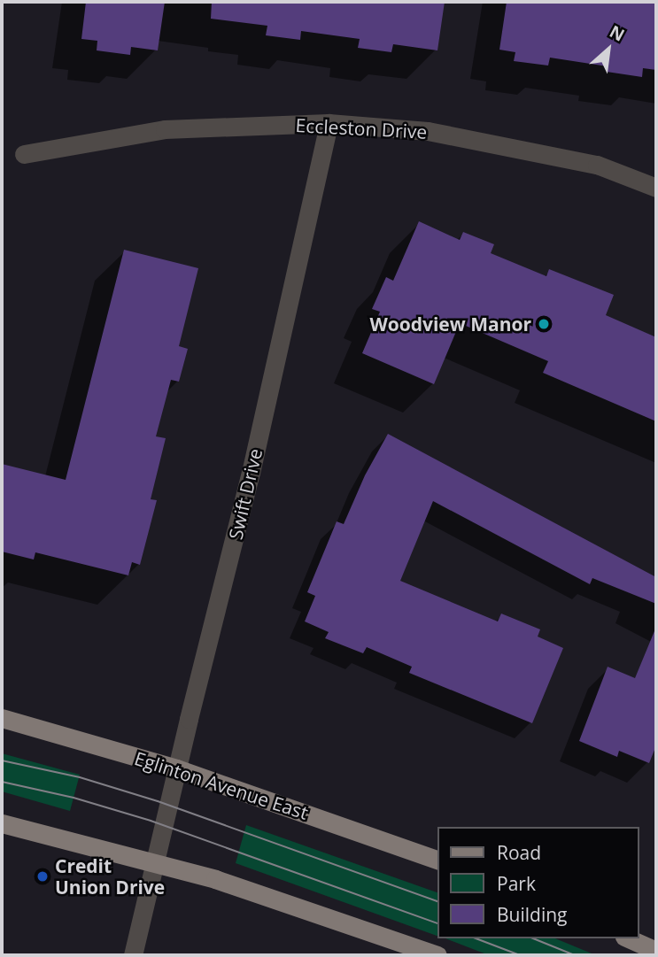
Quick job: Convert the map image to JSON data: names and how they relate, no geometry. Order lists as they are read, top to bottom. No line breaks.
{"streets":{"main road":["Eglinton Avenue East"],"street":["Eccleston Drive","Swift Drive"]},"crossings":[["Eccleston Drive","Swift Drive"],["Swift Drive","Eglinton Avenue East"]],"places":["Woodview Manor","Credit Union Drive"],"legend":["Road","Park","Building"],"north":"top right"}
